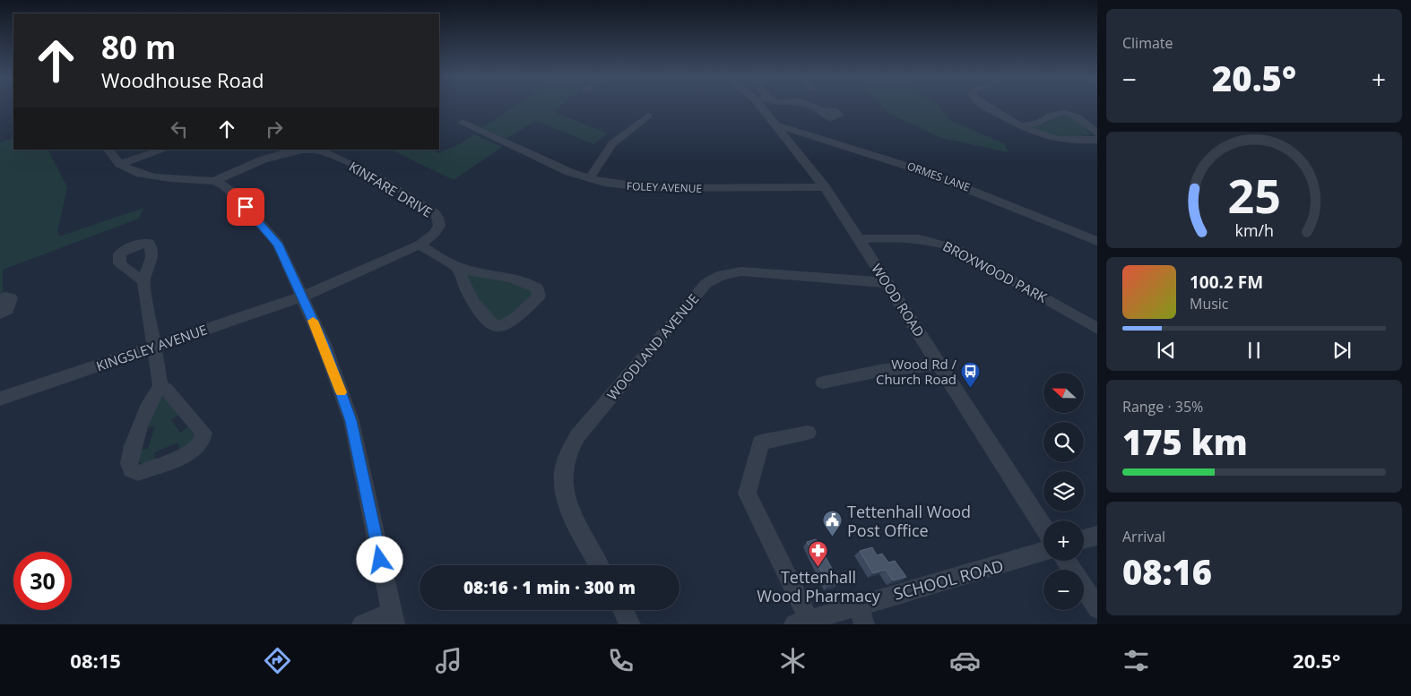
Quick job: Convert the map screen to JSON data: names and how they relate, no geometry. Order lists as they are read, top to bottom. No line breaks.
{"streets":{"street":["ORMES LANE","FOLEY AVENUE","KINFARE DRIVE","BROXWOOD PARK","WOOD ROAD","WOODLAND AVENUE","KINGSLEY AVENUE","SCHOOL ROAD"]},"crossings":[["ORMES LANE","WOOD ROAD"],["FOLEY AVENUE","WOOD ROAD"],["KINFARE DRIVE","KINGSLEY AVENUE"],["BROXWOOD PARK","WOOD ROAD"],["WOOD ROAD","WOODLAND AVENUE"]],"places":{"bus stop":["Wood Rd / Church Road"],"public building":["Tettenhall Wood Post Office"],"pharmacy":["Tettenhall Wood Pharmacy"]},"north":"left","page":{"tile":["Climate",["Range · 35%","175 km"],["Arrival","08:16"]],"turn":["80 m","Woodhouse Road"],"heat":["−","20.5°","+"],"song":["100.2 FM","Music"],"map_buttons":["+","−"],"limit":"30","trip":"08:16 · 1 min · 300 m","tabs":["08:15","20.5°"],"gauge":["25","km/h"]}}
